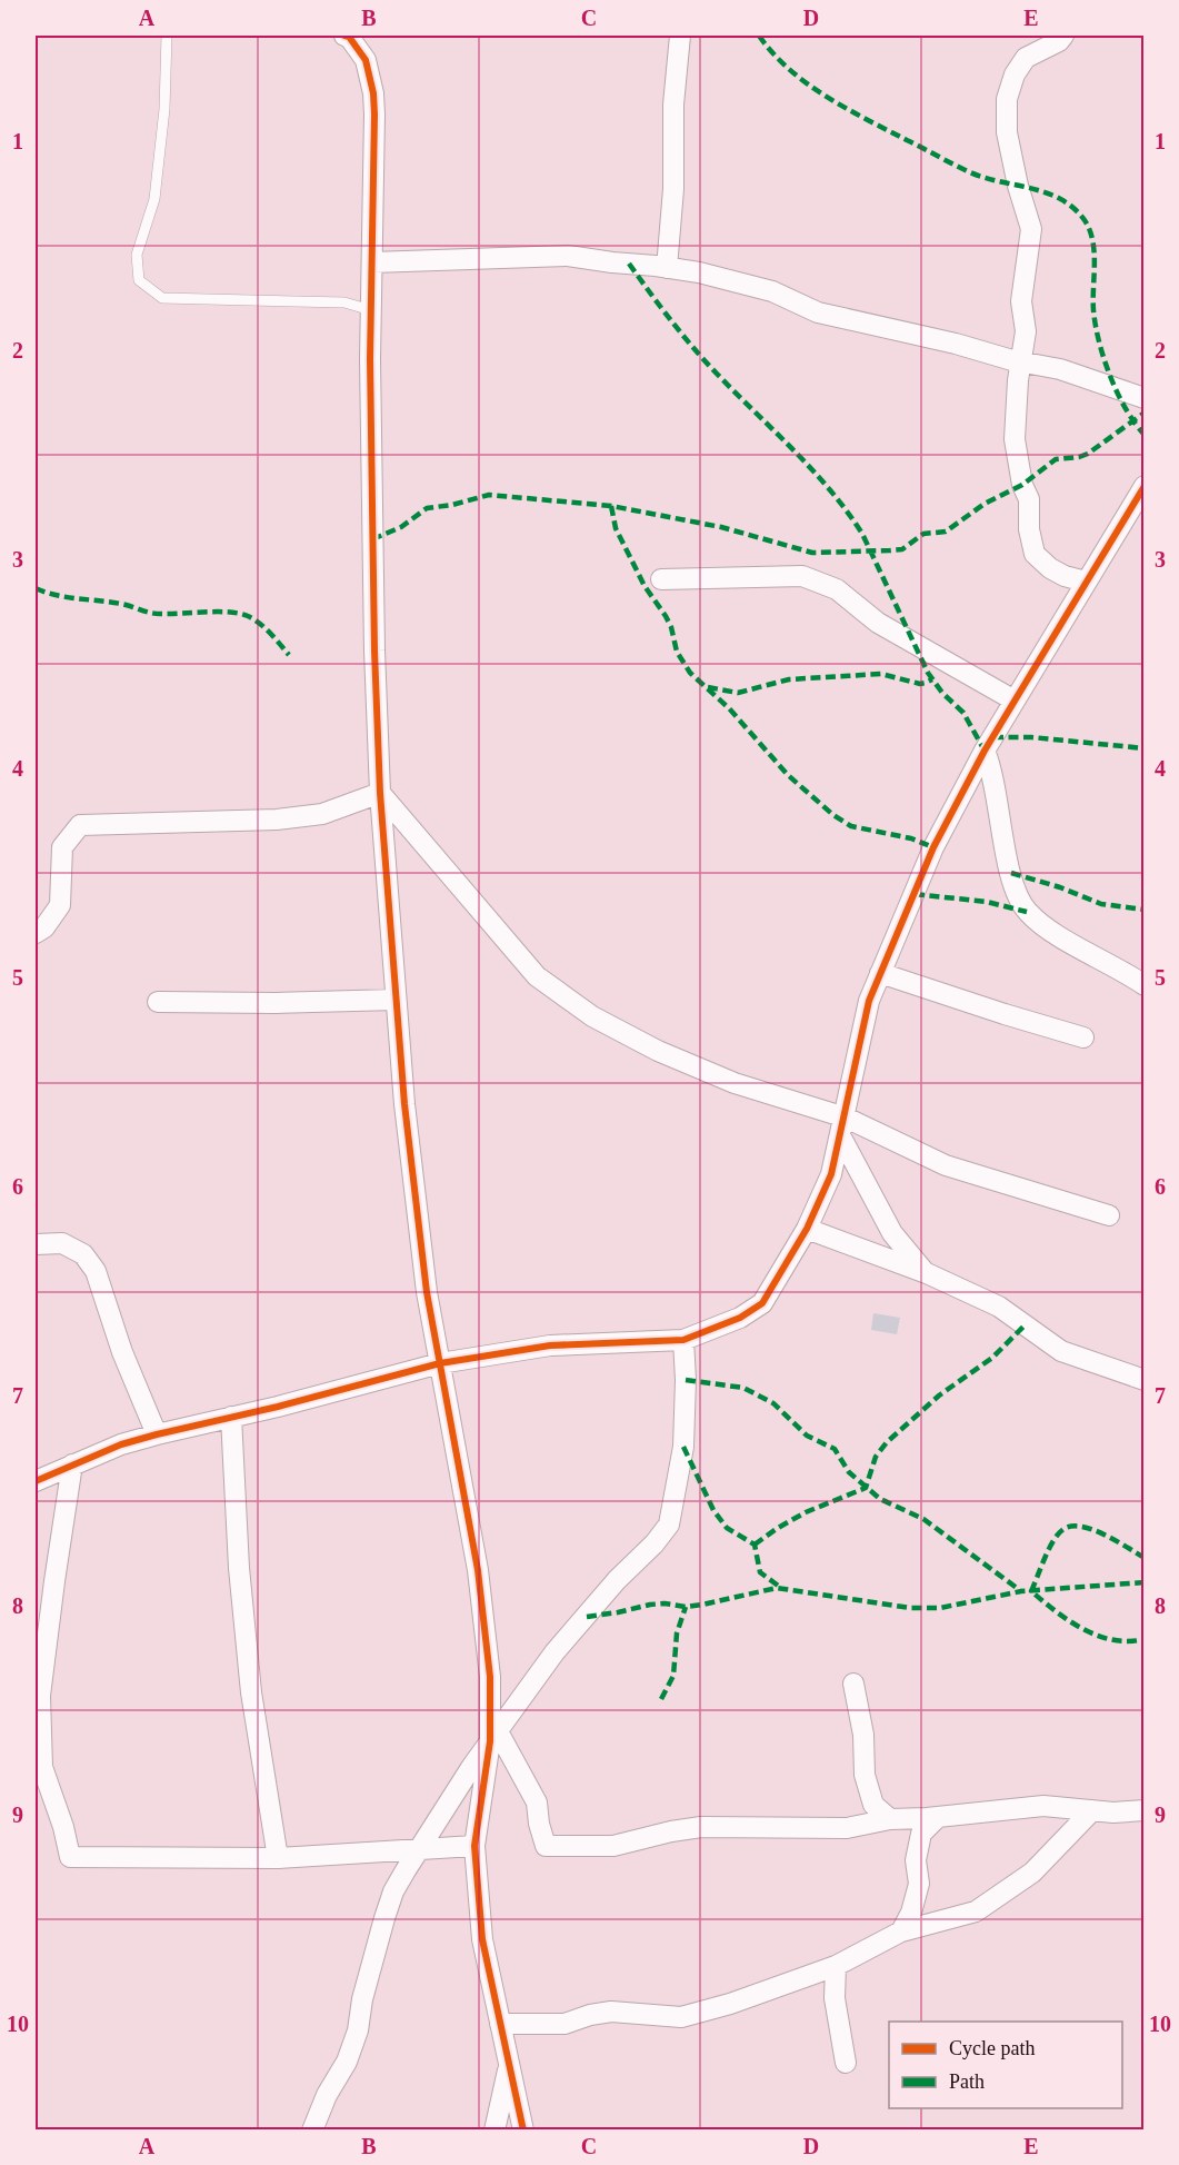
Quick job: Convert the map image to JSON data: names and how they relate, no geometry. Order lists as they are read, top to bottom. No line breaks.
{"legend":["Cycle path","Path"],"grid":{"columns":["A","B","C","D","E"],"rows":["1","2","3","4","5","6","7","8","9","10"]}}
